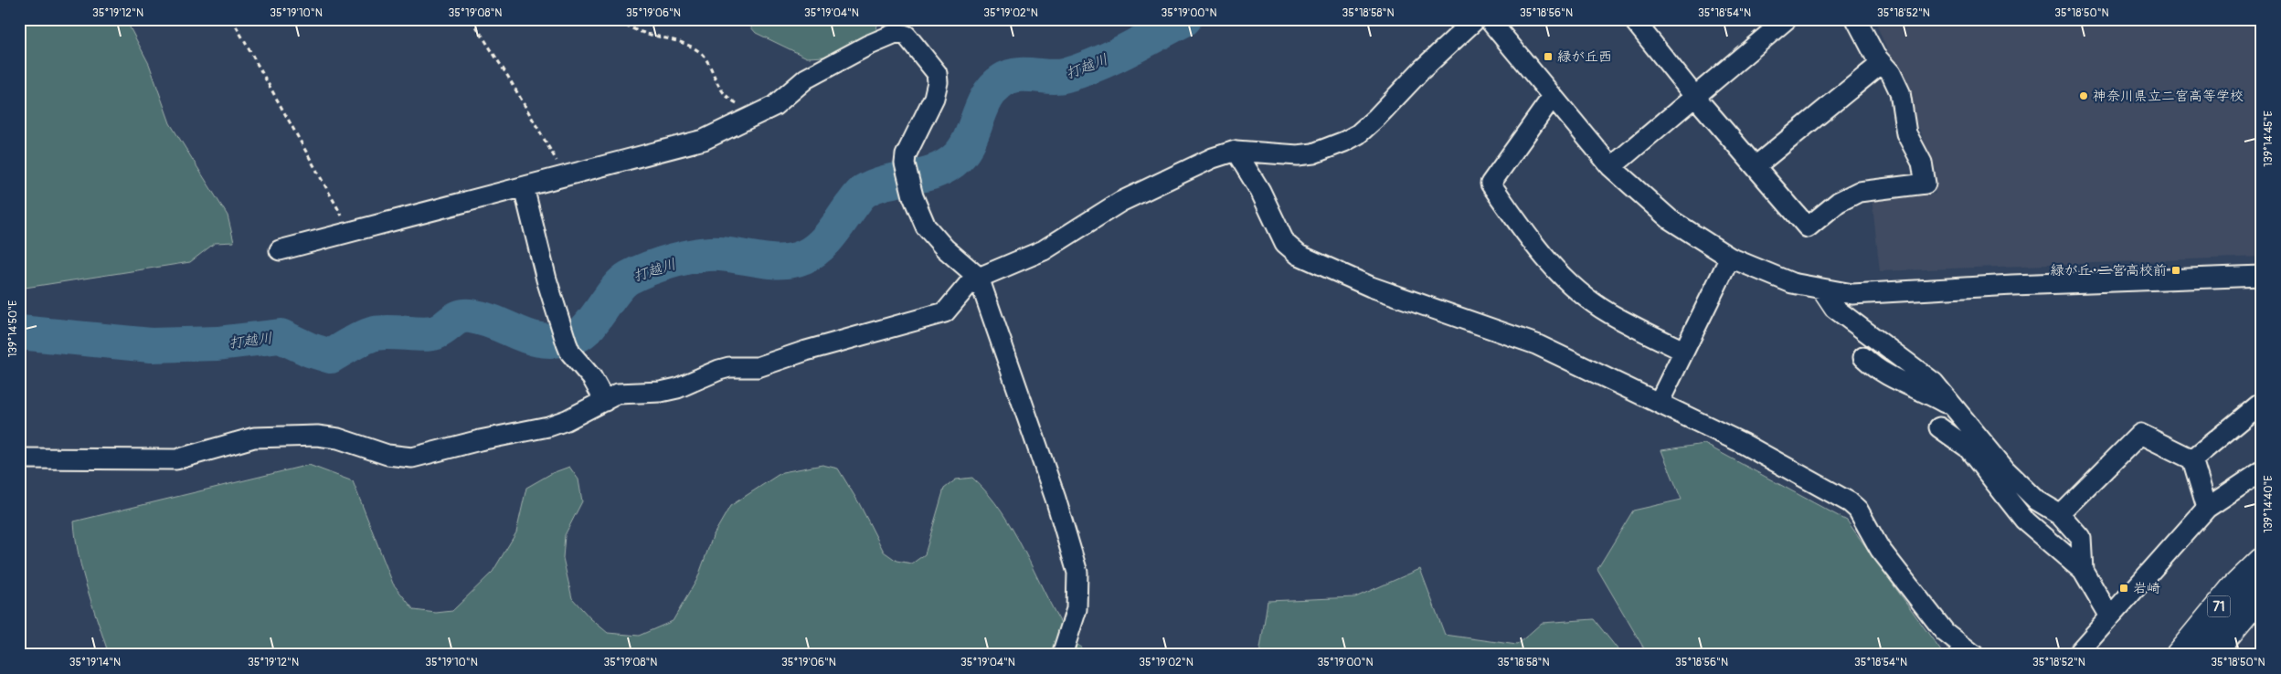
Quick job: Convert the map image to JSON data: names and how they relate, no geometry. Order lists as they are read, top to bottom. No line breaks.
{"streets":{"main road":["71"]},"water":["打越川"],"places":{"transit":["緑が丘西","緑が丘･二宮高校前","岩崎"],"other":["神奈川県立二宮高等学校"]},"coordinates":["35°19'12\"N","35°19'10\"N","35°19'08\"N","35°19'06\"N","35°19'04\"N","35°19'02\"N","35°19'00\"N","35°18'58\"N","35°18'56\"N","35°18'54\"N","35°18'52\"N","35°18'50\"N","139°14'45\"E","139°14'50\"E","139°14'40\"E","35°19'14\"N"]}
